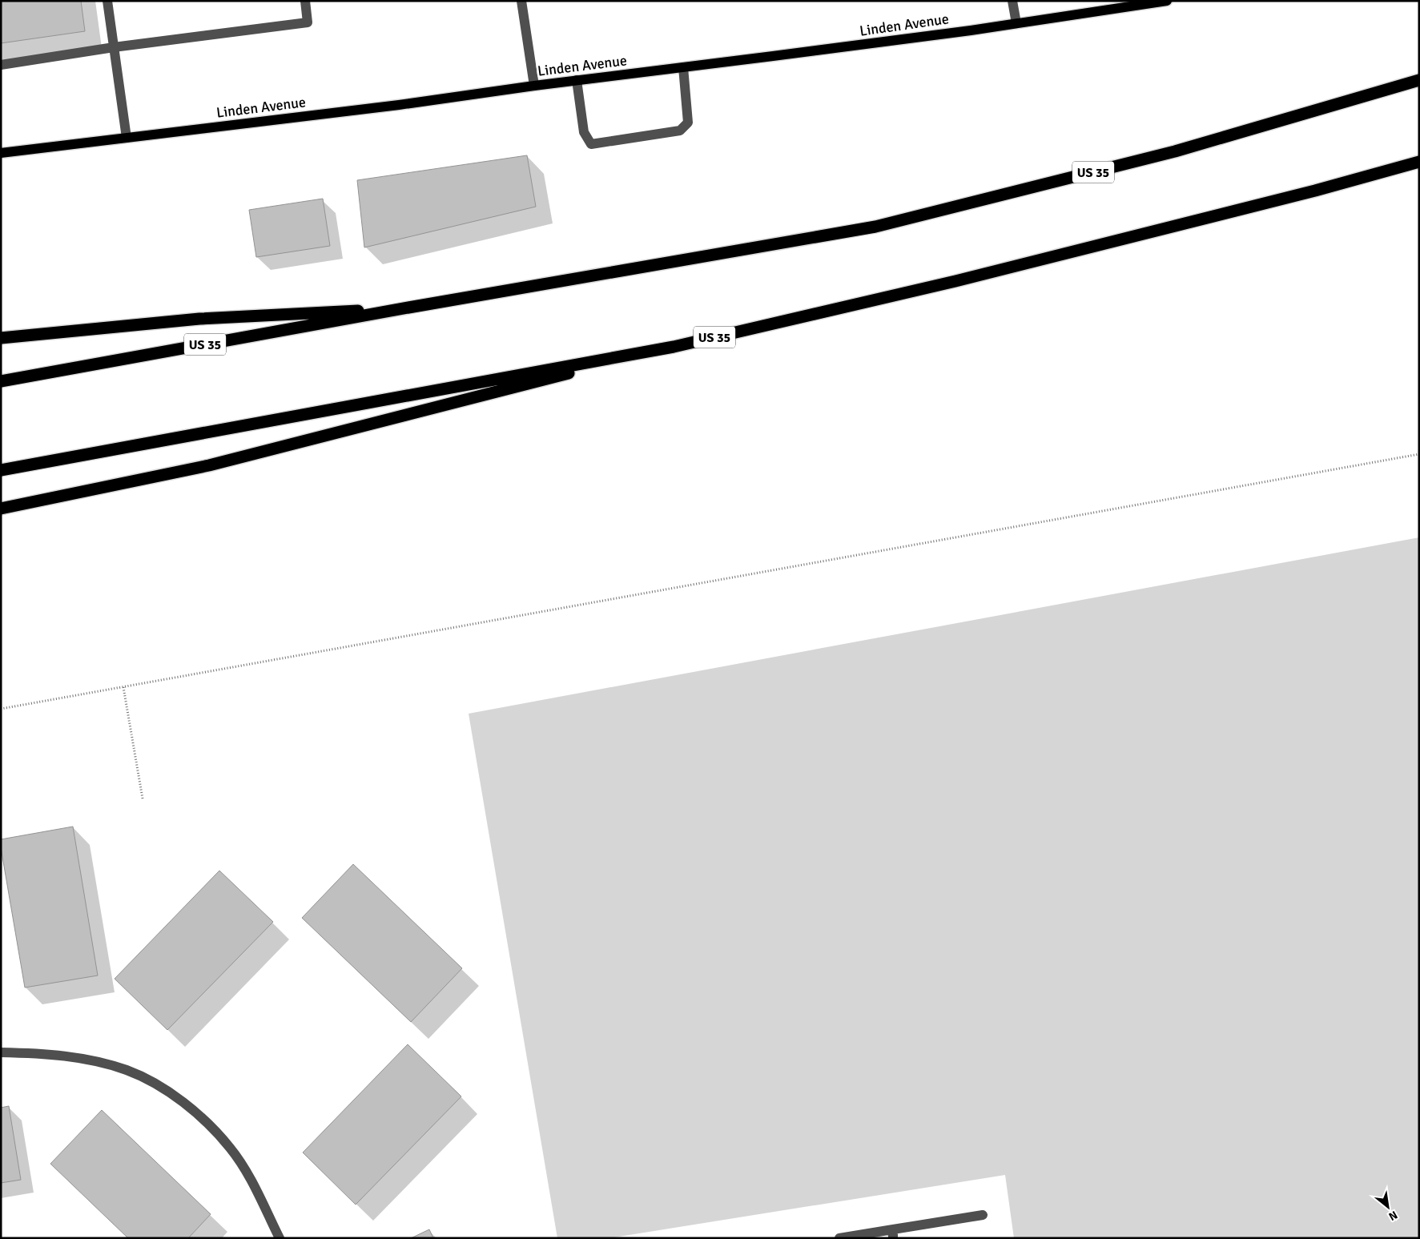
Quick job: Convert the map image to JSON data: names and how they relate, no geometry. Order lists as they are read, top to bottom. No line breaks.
{"streets":{"highway":["US 35"],"main road":["Linden Avenue"]},"north":"bottom right"}
